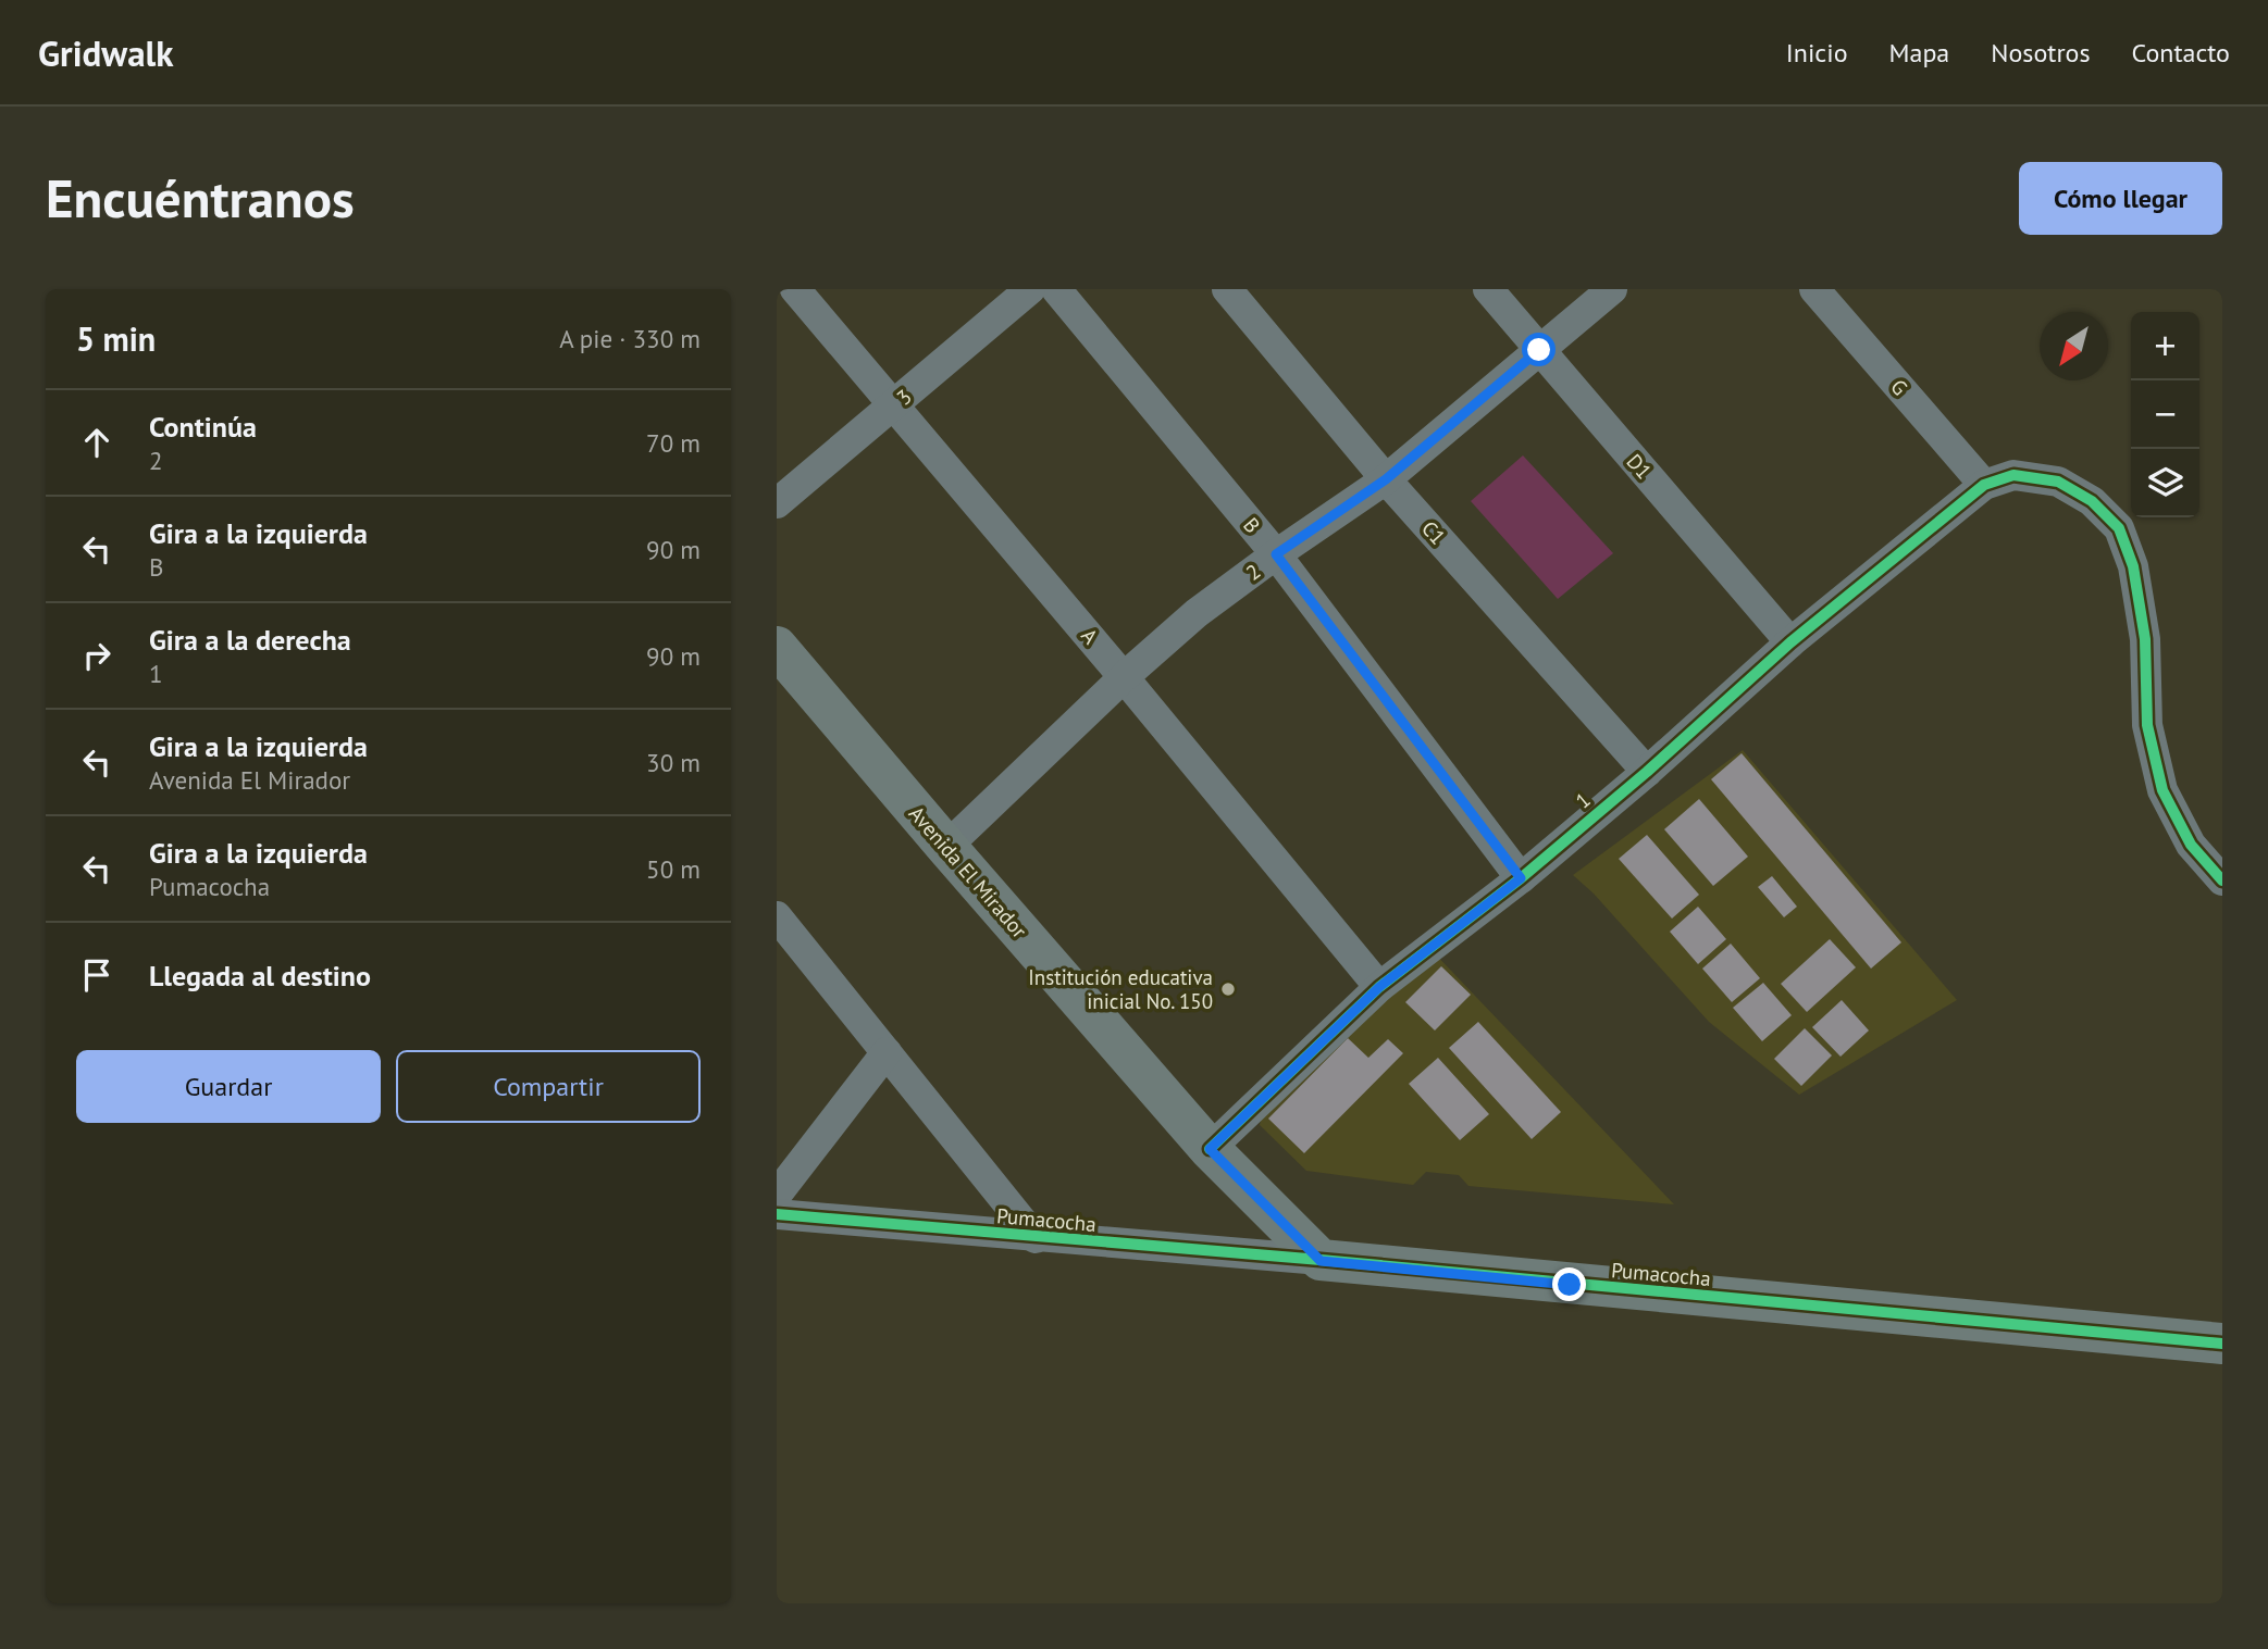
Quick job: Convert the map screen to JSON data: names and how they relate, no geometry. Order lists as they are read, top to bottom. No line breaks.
{"streets":{"street":["G","3","D1","B","C1","2","A","1","Avenida El Mirador","Pumacocha"]},"crossings":[["G","1"],["3","A"],["D1","2"],["D1","1"],["B","2"],["B","1"],["C1","2"],["C1","1"],["2","A"],["2","Avenida El Mirador"],["A","1"],["1","Avenida El Mirador"],["Avenida El Mirador","Pumacocha"]],"places":["Institución educativa inicial No. 150"],"north":"bottom left","page":{"header":"Gridwalk","nav":["Inicio","Mapa","Nosotros","Contacto"],"buttons":["Cómo llegar",["Guardar","Compartir"]],"title":"Encuéntranos","heading":["5 min","A pie · 330 m"],"map_buttons":["+","−"],"list":[["Continúa","2","70 m"],["Gira a la izquierda","B","90 m"],["Gira a la derecha","1","90 m"],["Gira a la izquierda","Avenida El Mirador","30 m"],["Gira a la izquierda","Pumacocha","50 m"],"Llegada al destino"]}}
